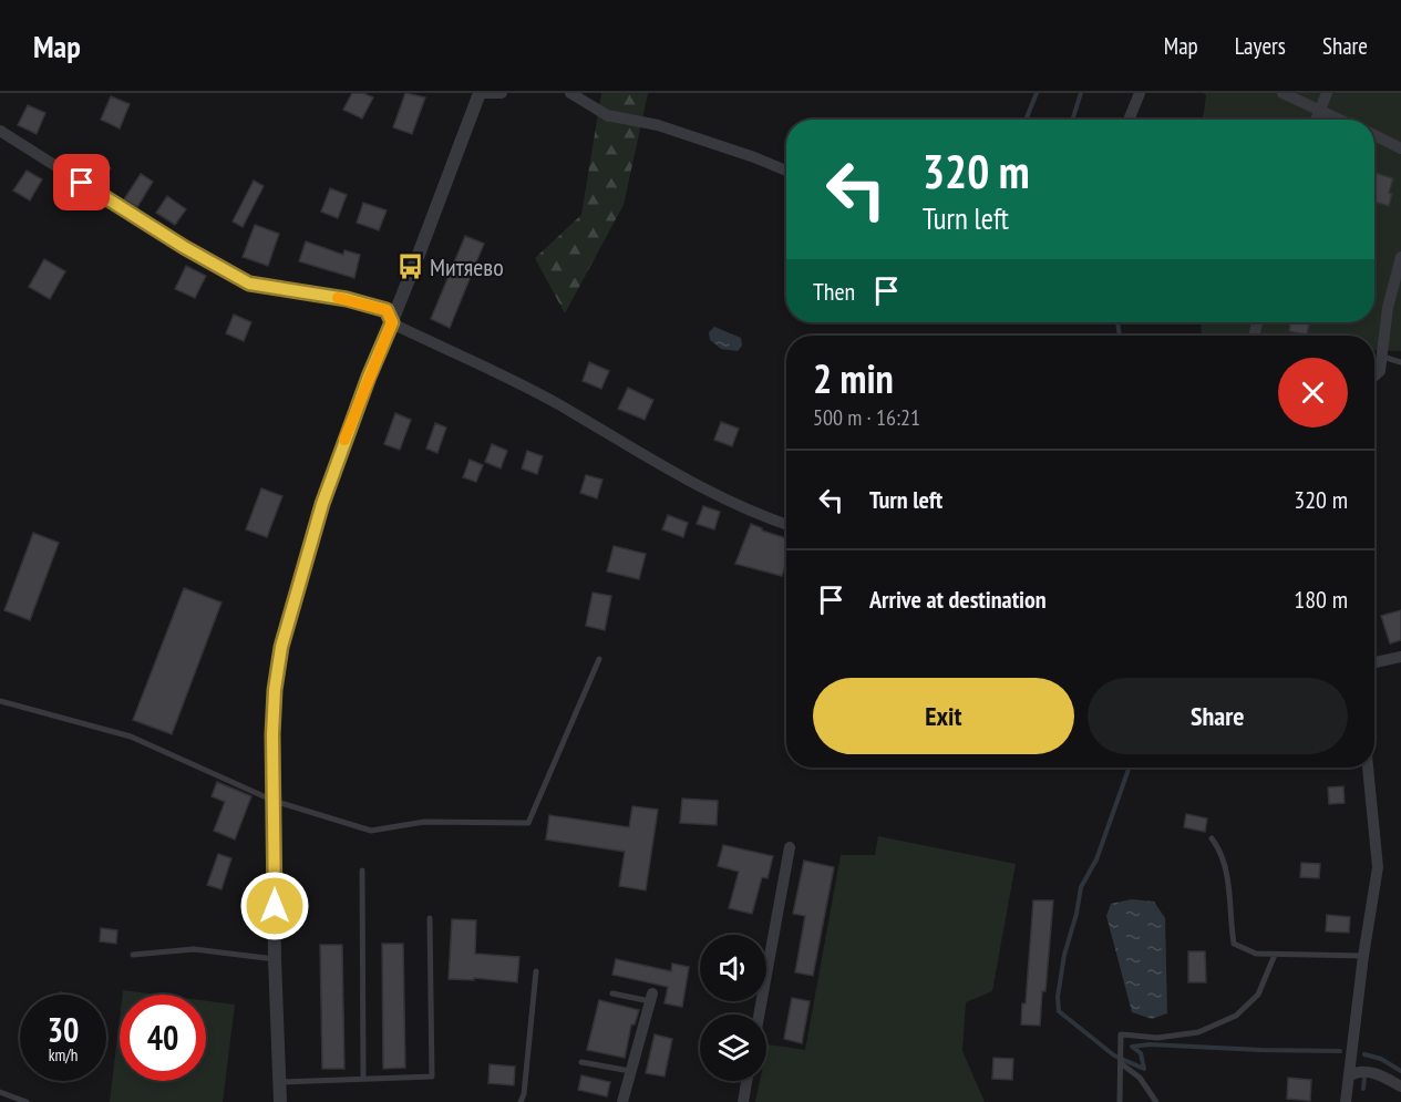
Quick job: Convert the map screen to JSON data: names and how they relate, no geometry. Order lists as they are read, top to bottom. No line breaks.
{"places":{"bus stop":["Митяево"]},"page":{"header":"Map","nav":["Map","Layers","Share"],"turn":["320 m","Turn left"],"then":"Then","heading":["2 min","500 m · 16:21"],"list":[{"name":"Turn left","value":"320 m"},{"name":"Arrive at destination","value":"180 m"}],"buttons":["Exit","Share"],"speed":"30 km/h","limit":"40"}}
